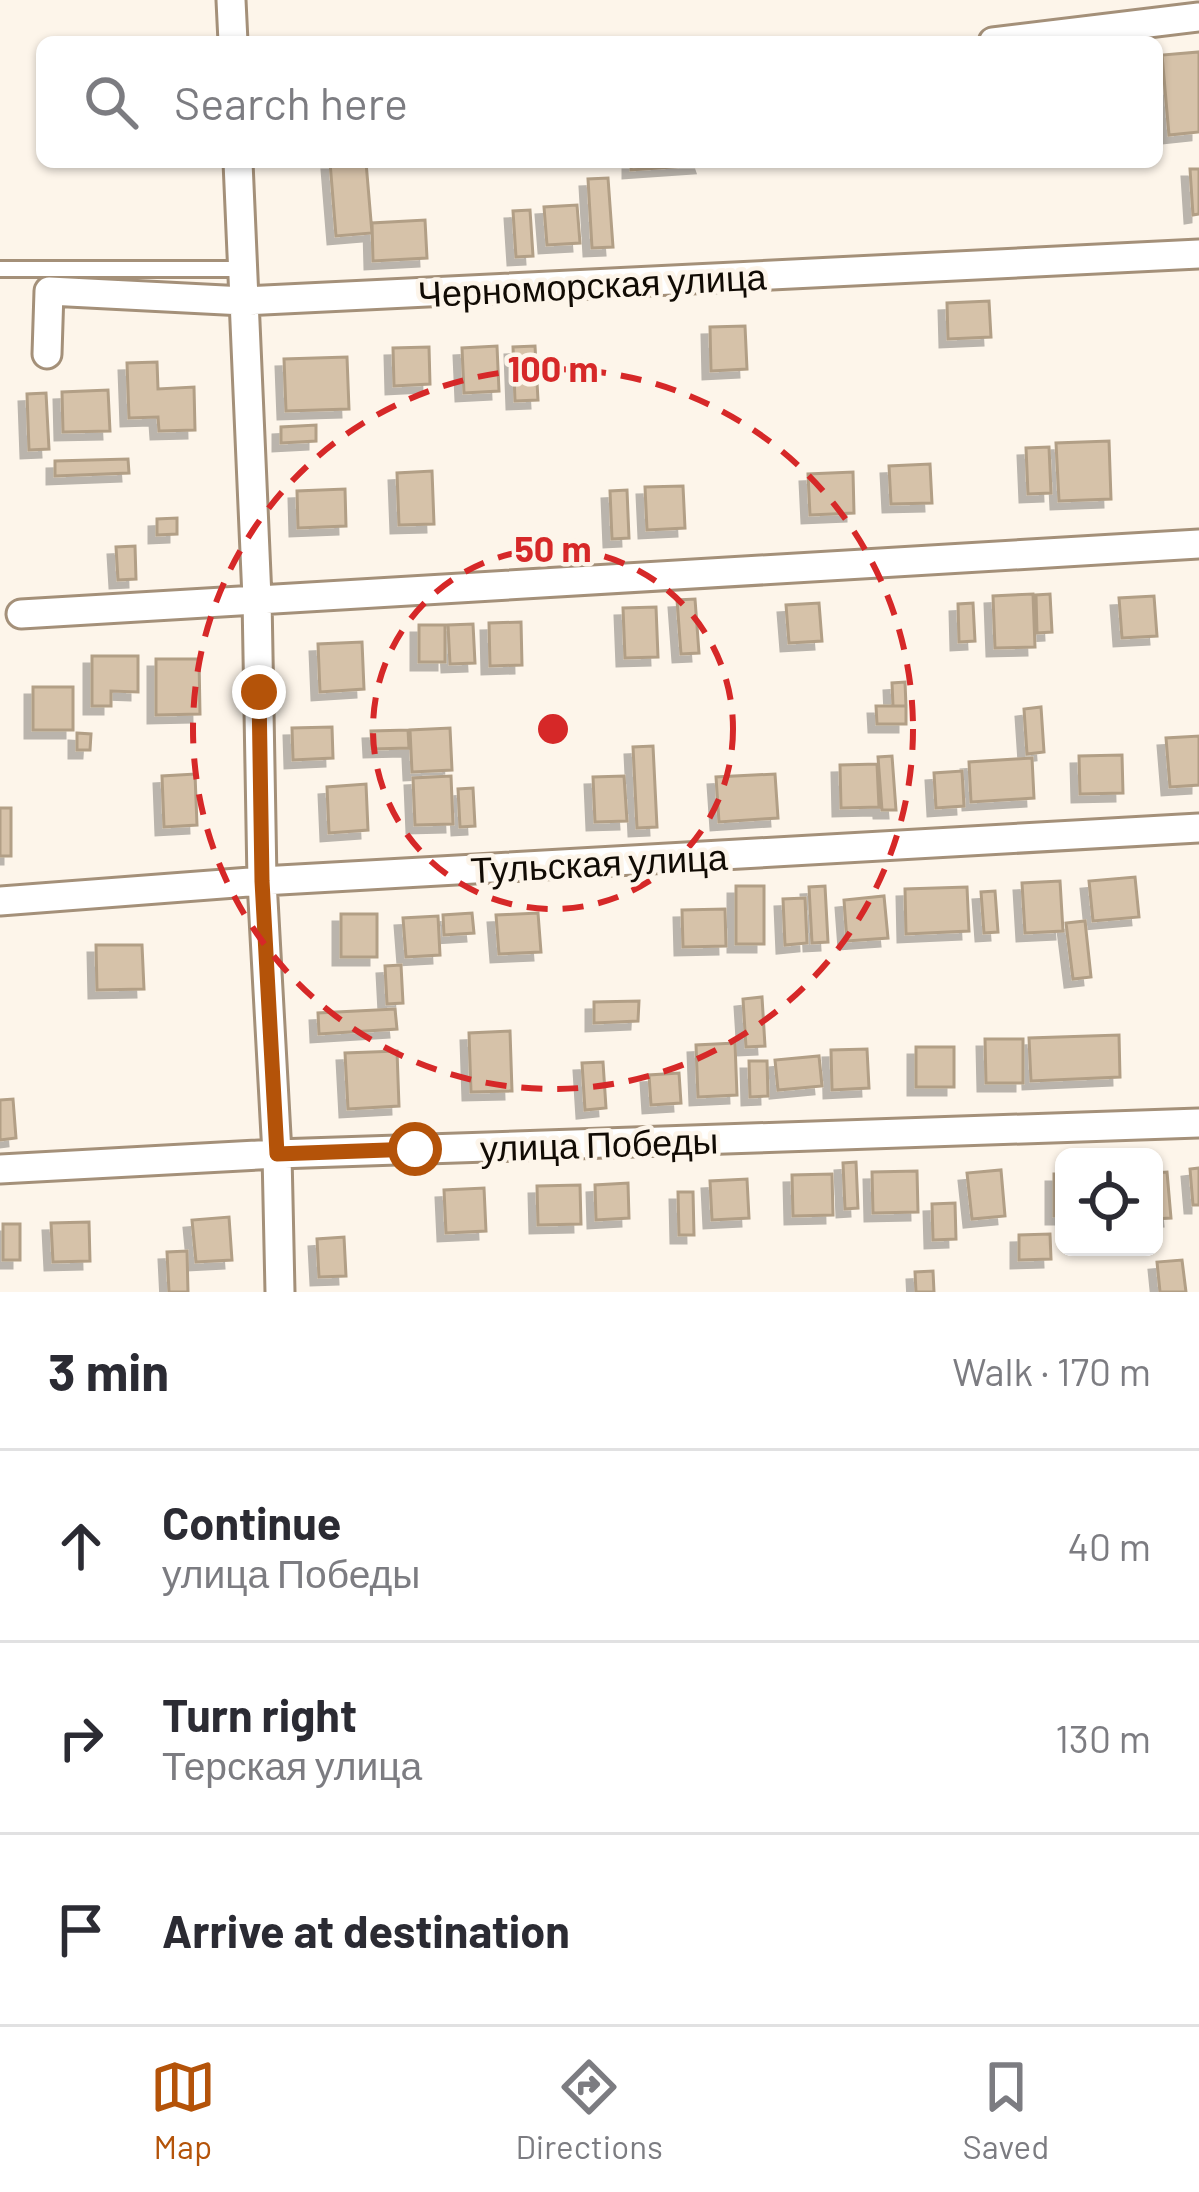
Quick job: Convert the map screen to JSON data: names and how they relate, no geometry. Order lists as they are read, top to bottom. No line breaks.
{"streets":{"street":["Черноморская улица","Тульская улица","улица Победы"]},"page":{"search":"Search here","heading":["3 min","Walk · 170 m"],"list":[["Continue","улица Победы","40 m"],["Turn right","Терская улица","130 m"],"Arrive at destination"],"nav":["Map","Directions","Saved"]},"rings":["100 m","50 m"]}
